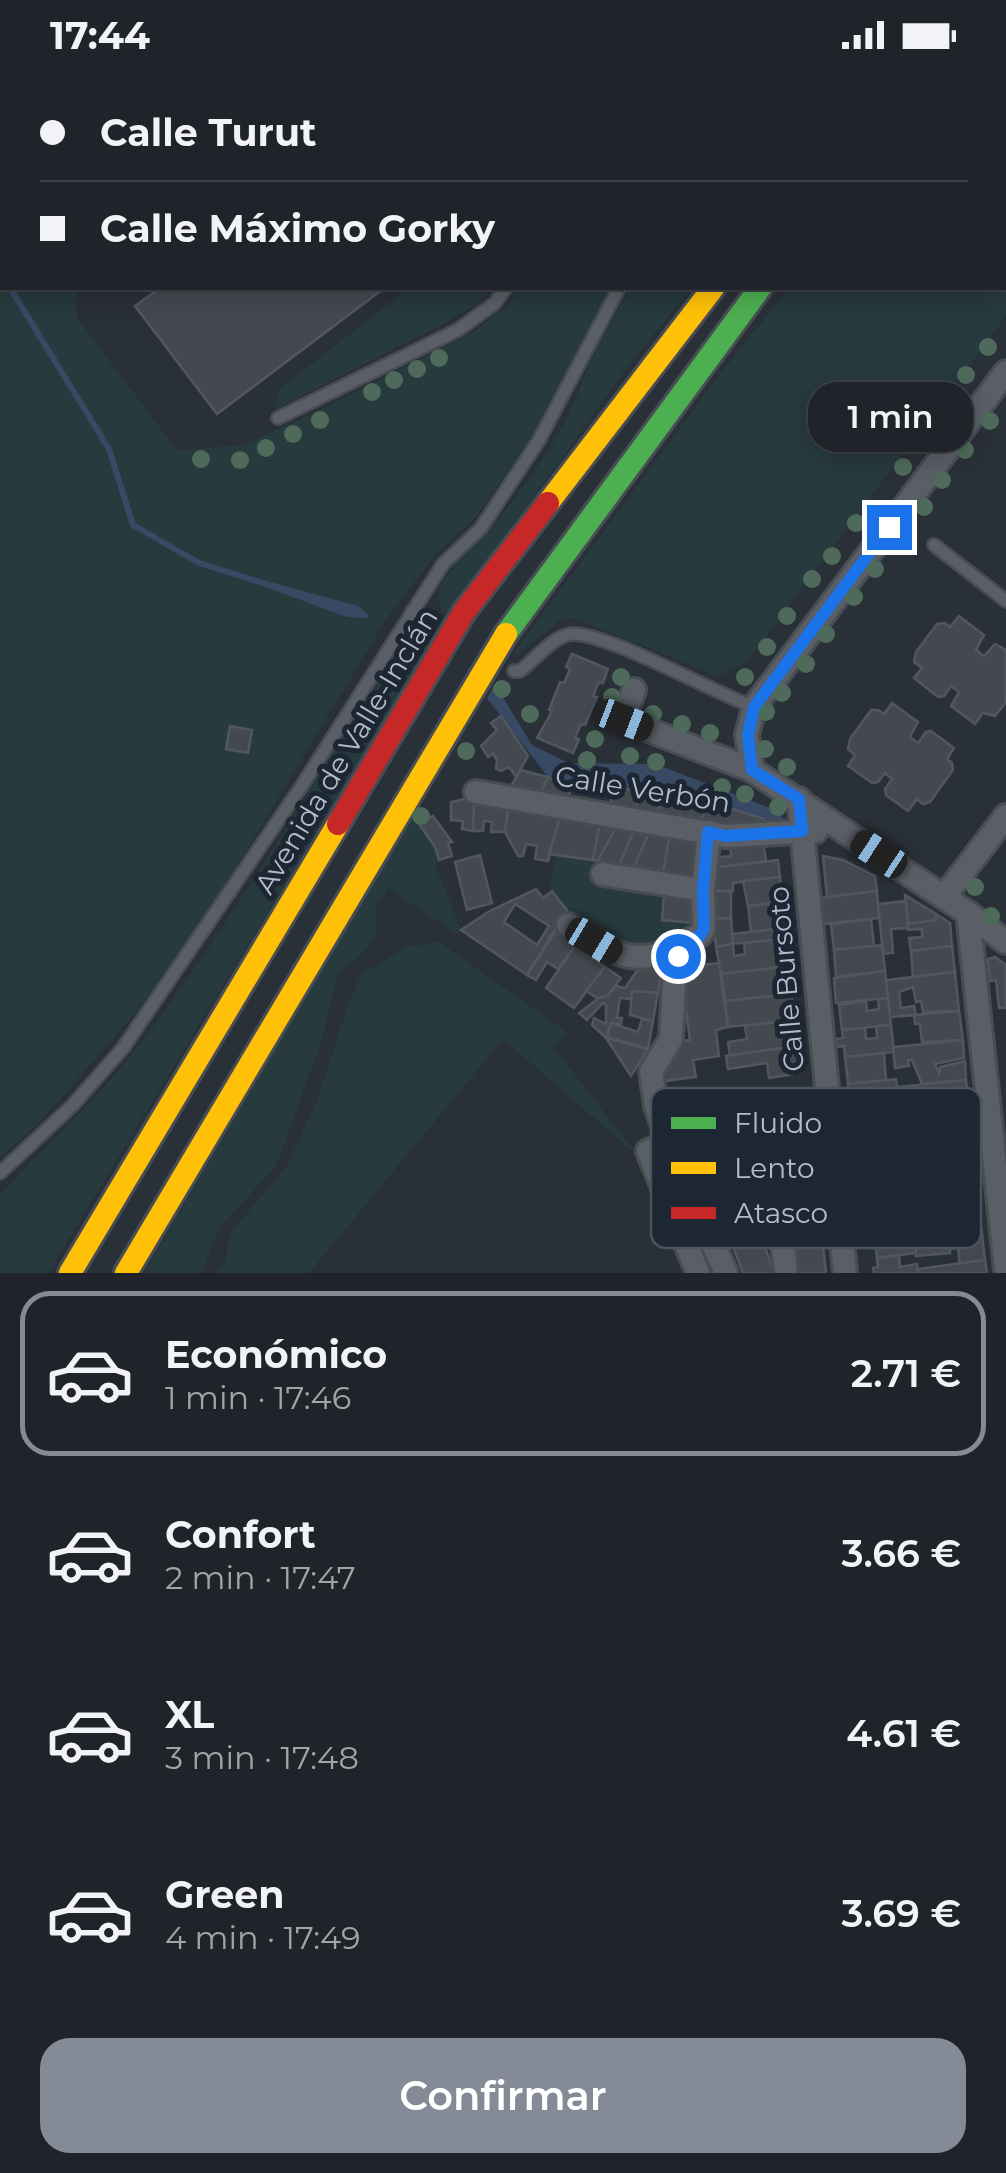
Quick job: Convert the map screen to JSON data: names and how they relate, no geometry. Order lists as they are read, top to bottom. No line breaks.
{"streets":{"main road":["Avenida de Valle-Inclán"],"street":["Calle Verbón","Calle Bursoto"]},"crossings":[["Calle Verbón","Calle Bursoto"]],"legend":["Fluido","Lento","Atasco"],"page":{"status":"17:44","banner":["Calle Turut","Calle Máximo Gorky"],"bubble":"1 min","list":[{"name":"Económico","note":"1 min · 17:46","value":"2.71 €"},{"name":"Confort","note":"2 min · 17:47","value":"3.66 €"},{"name":"XL","note":"3 min · 17:48","value":"4.61 €"},{"name":"Green","note":"4 min · 17:49","value":"3.69 €"}],"buttons":"Confirmar"}}
